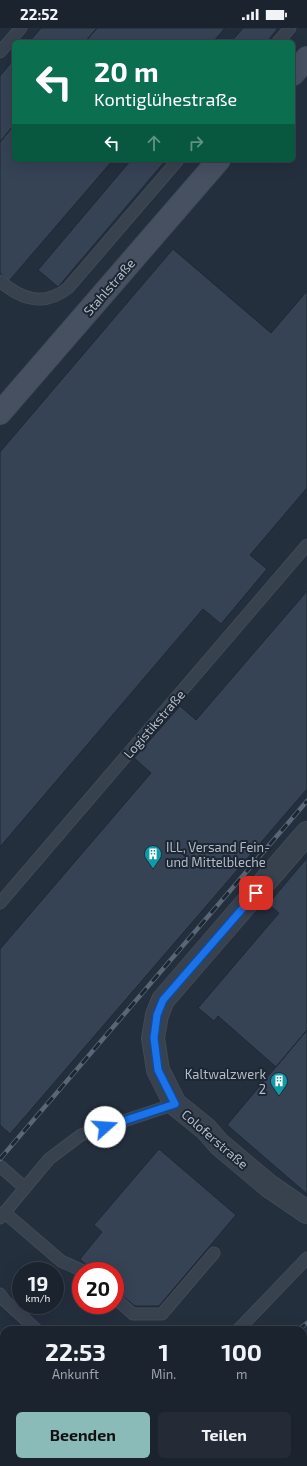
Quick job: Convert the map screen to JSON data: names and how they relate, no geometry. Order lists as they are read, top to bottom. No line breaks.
{"streets":{"street":["Stahlstraße","Coloferstraße"],"lane":["Logistikstraße"]},"places":{"building":["ILL, Versand Fein- und Mittelbleche","Kaltwalzwerk 2"]},"page":{"status":"22:52","turn":["20 m","Kontiglühestraße"],"speed":"19 km/h","limit":"20","eta":["22:53","Ankunft","1","Min.","100","m"],"buttons":["Beenden","Teilen"]}}
